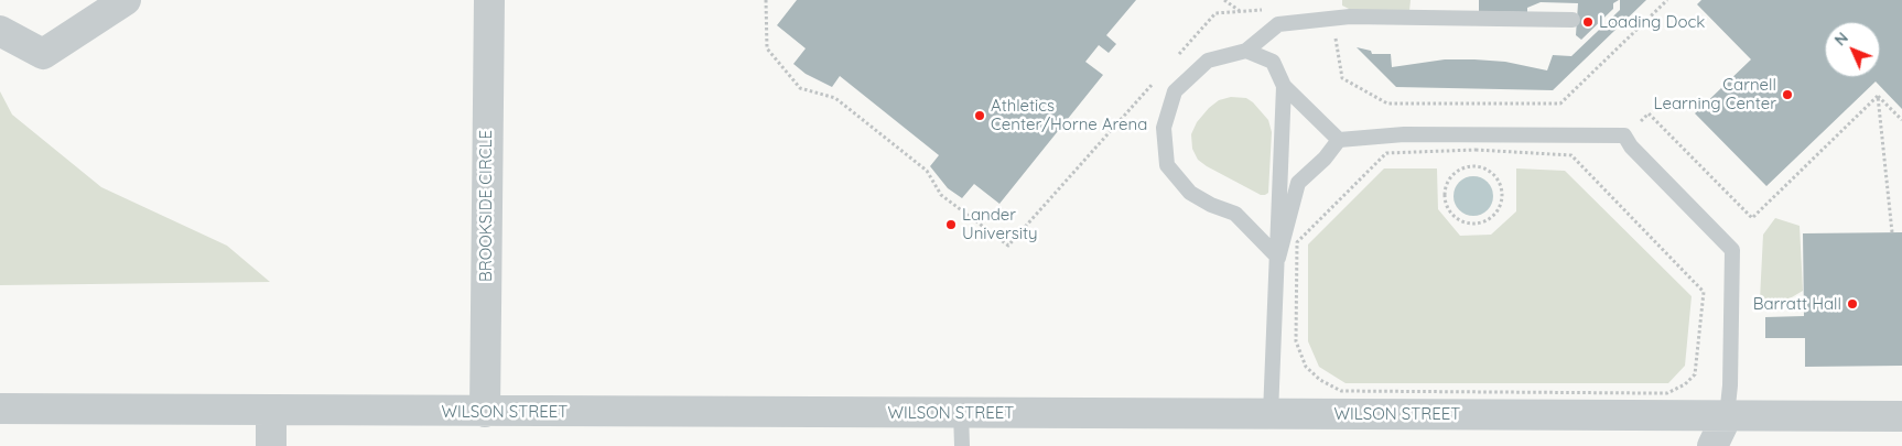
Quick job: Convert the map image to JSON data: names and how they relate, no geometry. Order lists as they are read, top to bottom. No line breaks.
{"streets":{"street":["BROOKSIDE CIRCLE","WILSON STREET"]},"crossings":[["BROOKSIDE CIRCLE","WILSON STREET"]],"places":["Loading Dock","Carnell Learning Center","Athletics Center/Horne Arena","Lander University","Barratt Hall"],"north":"top left"}
